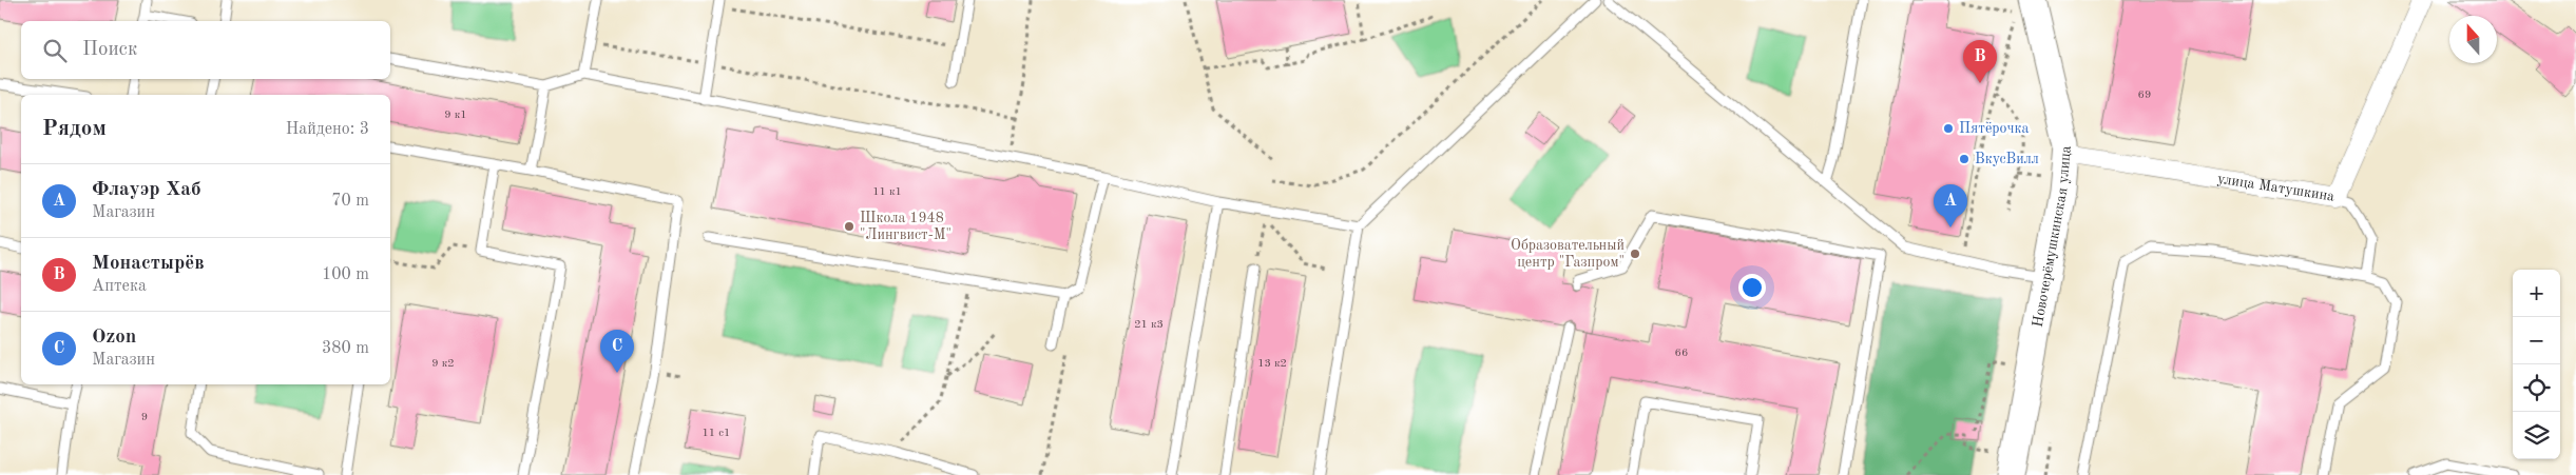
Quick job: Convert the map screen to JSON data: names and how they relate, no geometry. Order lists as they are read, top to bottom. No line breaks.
{"streets":{"street":["улица Матушкина","Новочерёмушкинская улица"]},"crossings":[["улица Матушкина","Новочерёмушкинская улица"]],"places":["Пятёрочка","ВкусВилл","Школа 1948 \"Лингвист-М\"","Образовательный центр \"Газпром\""],"house_numbers":["69","9 к1","11 к1","21 к3","66","9 к2","13 к2","9","11 с1"],"north":"top","page":{"search":"Поиск","pins":["B","A","C"],"heading":["Рядом","Найдено: 3"],"list":[{"mark":"A","name":"Флауэр Хаб","note":"Магазин","value":"70 m"},{"mark":"B","name":"Монастырёв","note":"Аптека","value":"100 m"},{"mark":"C","name":"Ozon","note":"Магазин","value":"380 m"}],"map_buttons":["+","−"]}}
